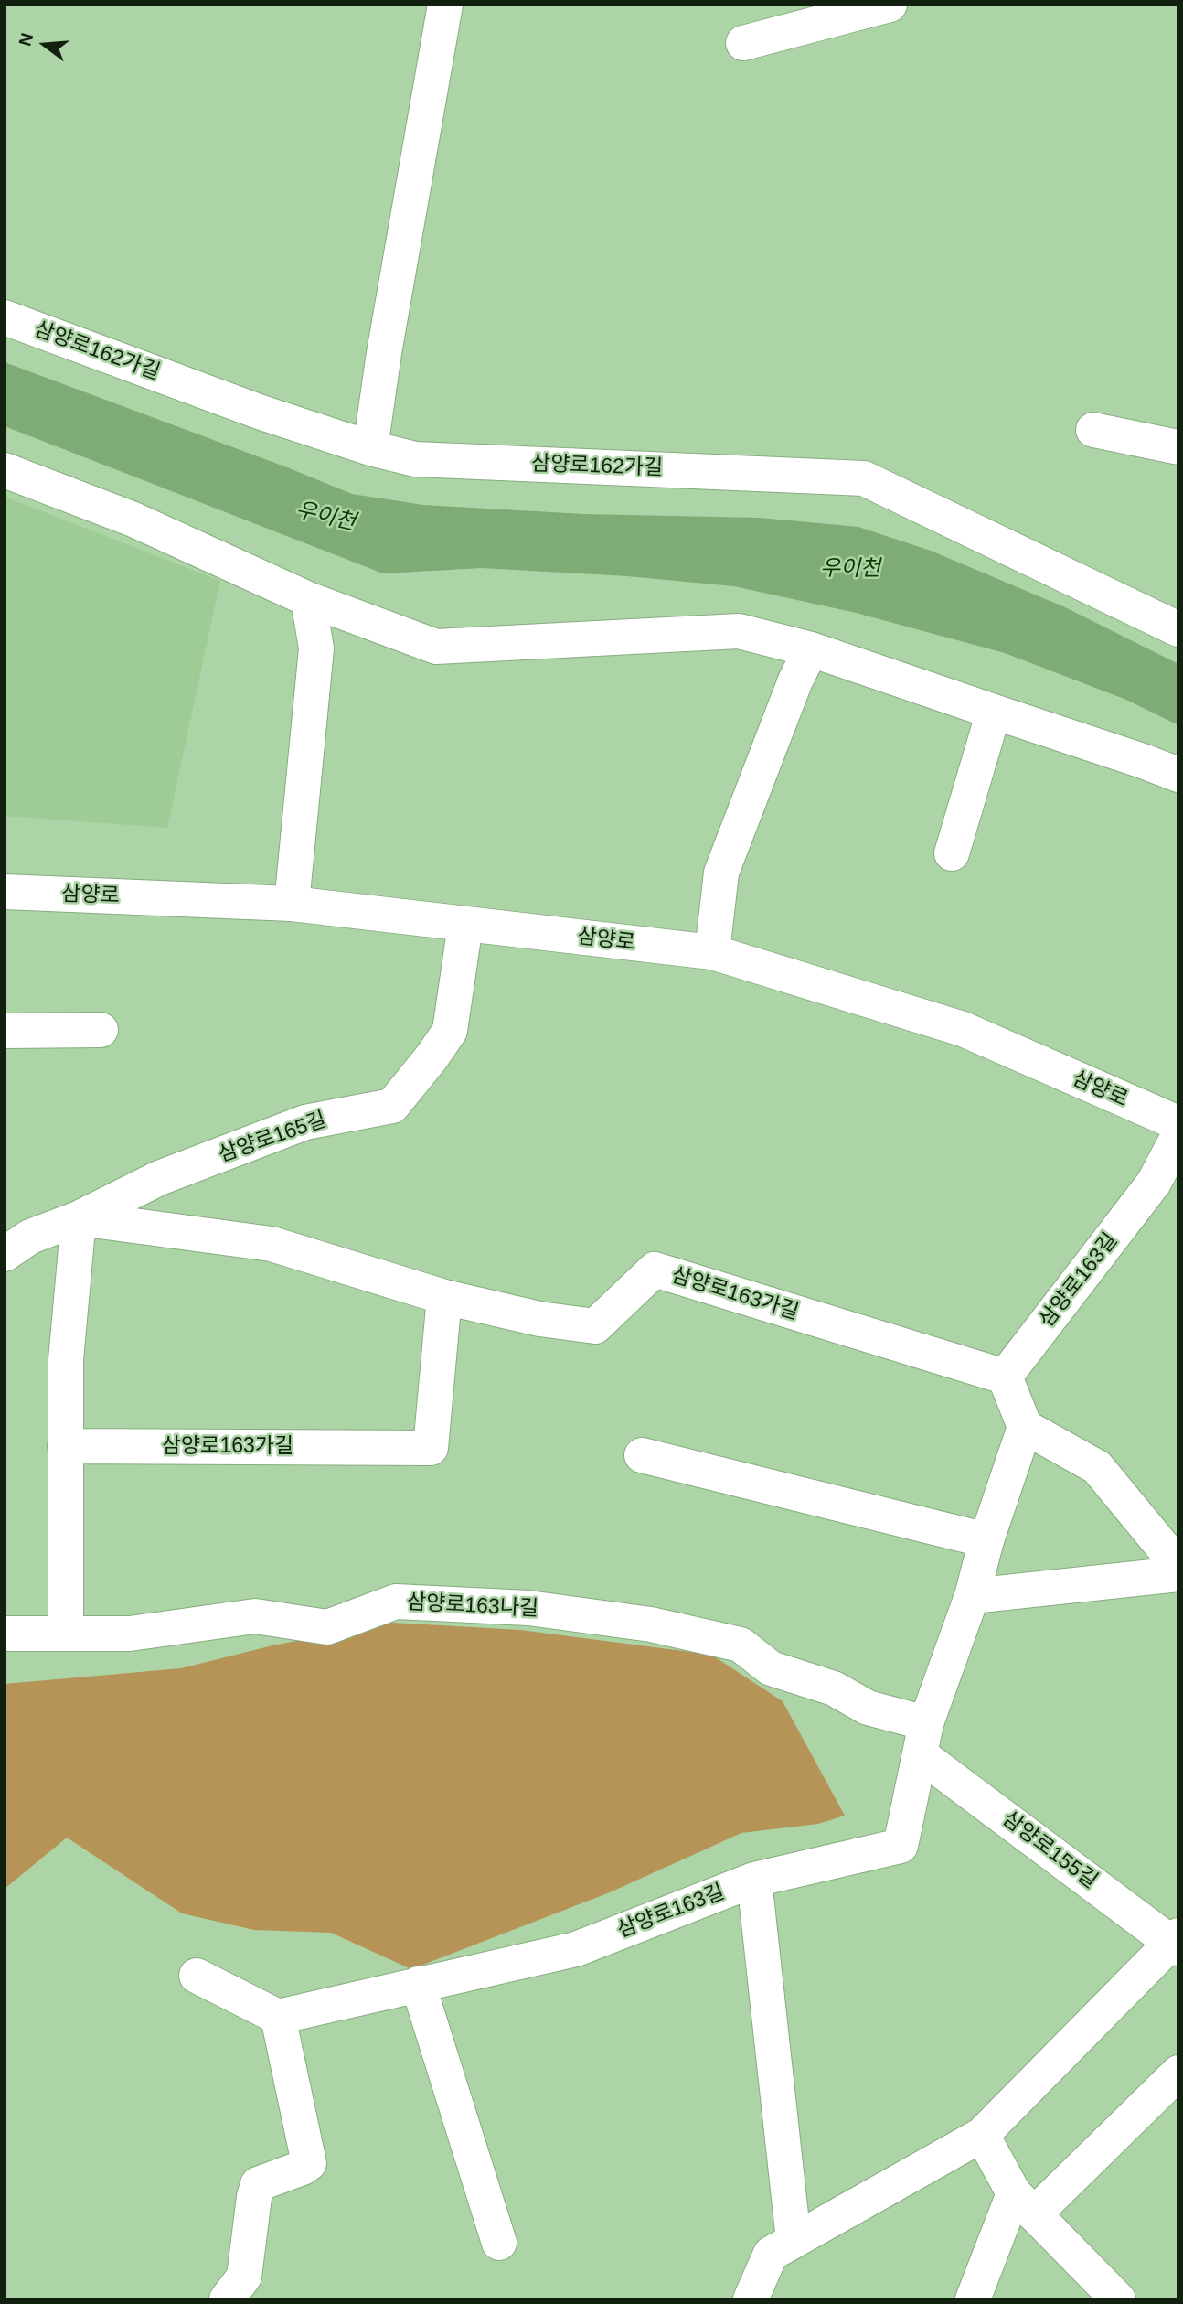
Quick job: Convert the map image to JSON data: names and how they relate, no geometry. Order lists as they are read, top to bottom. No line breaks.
{"streets":{"street":["삼양로162가길","삼양로","삼양로165길","삼양로163길","삼양로163가길","삼양로163나길","삼양로155길"]},"crossings":[["삼양로","삼양로165길"],["삼양로165길","삼양로163가길"],["삼양로163길","삼양로163가길"],["삼양로163길","삼양로163나길"],["삼양로163길","삼양로155길"],["삼양로163나길","삼양로155길"]],"water":["우이천"],"north":"left"}
